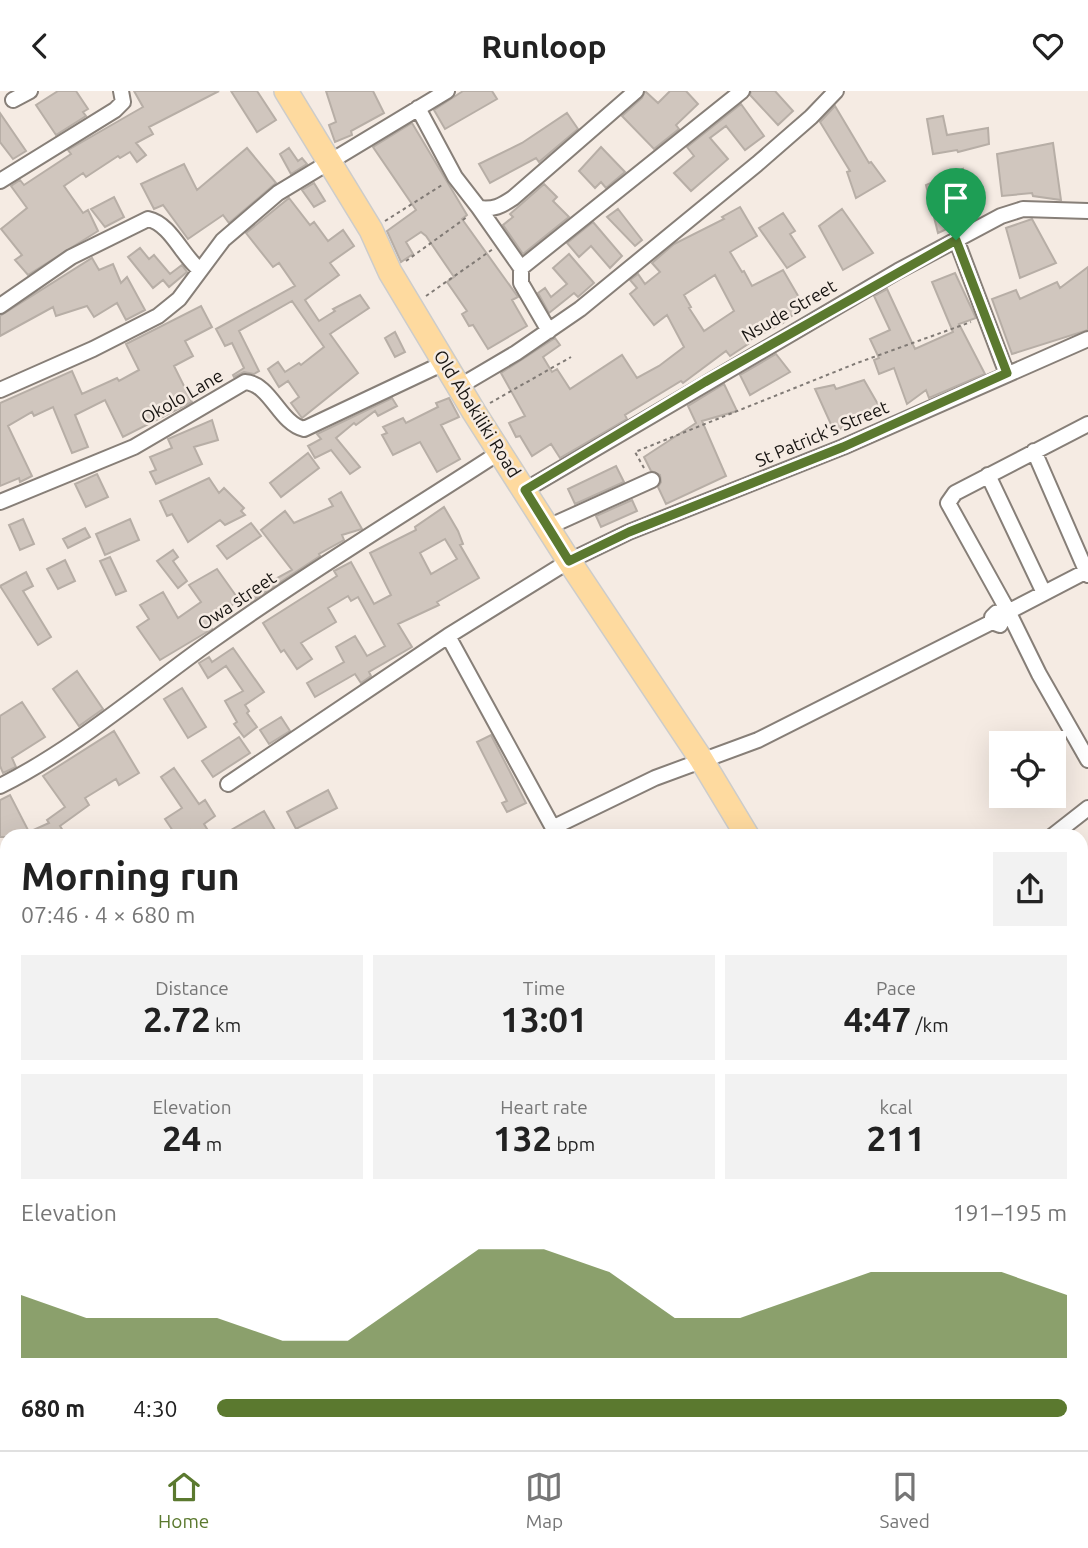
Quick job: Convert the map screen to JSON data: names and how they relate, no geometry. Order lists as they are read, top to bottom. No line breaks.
{"streets":{"main road":["Old Abakiliki Road"],"street":["Nsude Street","Okolo Lane","St Patrick's Street","Owa street"]},"crossings":[["Nsude Street","Old Abakiliki Road"],["Okolo Lane","Old Abakiliki Road"],["Old Abakiliki Road","St Patrick's Street"],["Old Abakiliki Road","Owa street"]],"page":{"header":"Runloop","heading":["Morning run","07:46 · 4 × 680 m"],"stats":[["Distance","2.72 km"],["Time","13:01"],["Pace","4:47 /km"],["Elevation","24 m"],["Heart rate","132 bpm"],["kcal","211"]],"chart":["Elevation","191–195 m"],"list":[{"name":"680 m","note":"4:30"}],"tabs":["Home","Map","Saved"]}}
